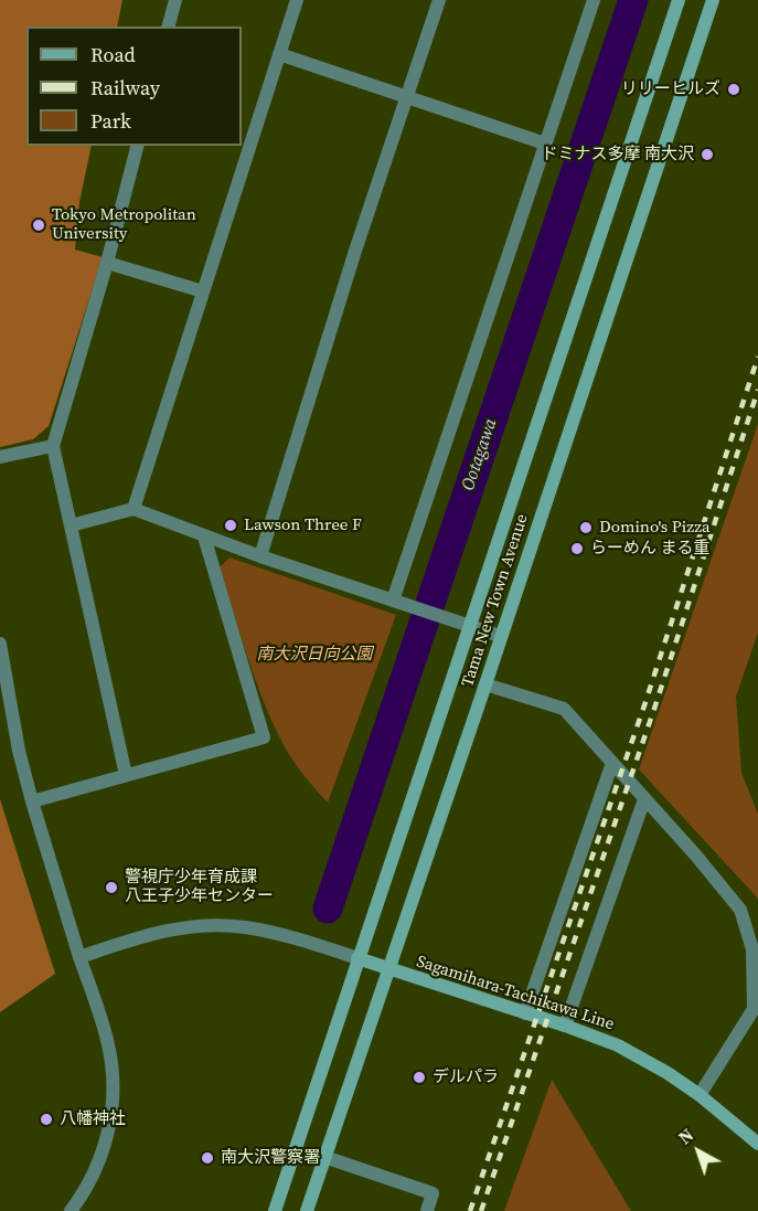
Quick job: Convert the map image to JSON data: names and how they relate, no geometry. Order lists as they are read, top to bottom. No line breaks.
{"streets":{"main road":["Tama New Town Avenue","Sagamihara-Tachikawa Line"]},"crossings":[["Tama New Town Avenue","Sagamihara-Tachikawa Line"]],"water":["Ootagawa"],"parks":["南大沢日向公園"],"places":["リリーヒルズ","ドミナス多摩 南大沢","Tokyo Metropolitan University","Lawson Three F","Domino's Pizza","らーめん まる重","警視庁少年育成課 八王子少年センター","デルパラ","八幡神社","南大沢警察署"],"legend":["Road","Railway","Park"],"north":"top left"}
